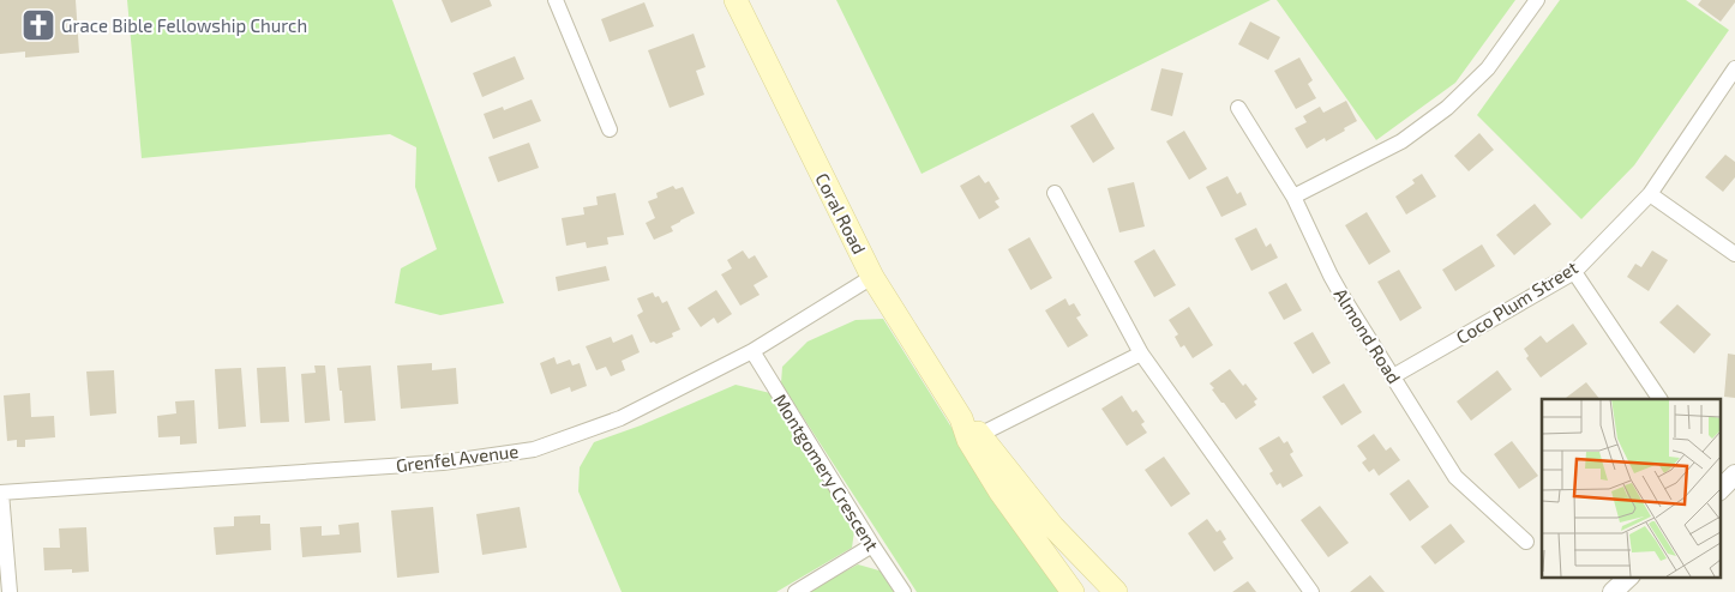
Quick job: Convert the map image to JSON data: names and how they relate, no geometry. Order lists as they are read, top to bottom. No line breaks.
{"streets":{"main road":["Coral Road"],"street":["Coco Plum Street","Almond Road","Grenfel Avenue","Montgomery Crescent"]},"crossings":[["Coral Road","Grenfel Avenue"],["Coco Plum Street","Almond Road"],["Grenfel Avenue","Montgomery Crescent"]],"places":{"church":["Grace Bible Fellowship Church"]}}
